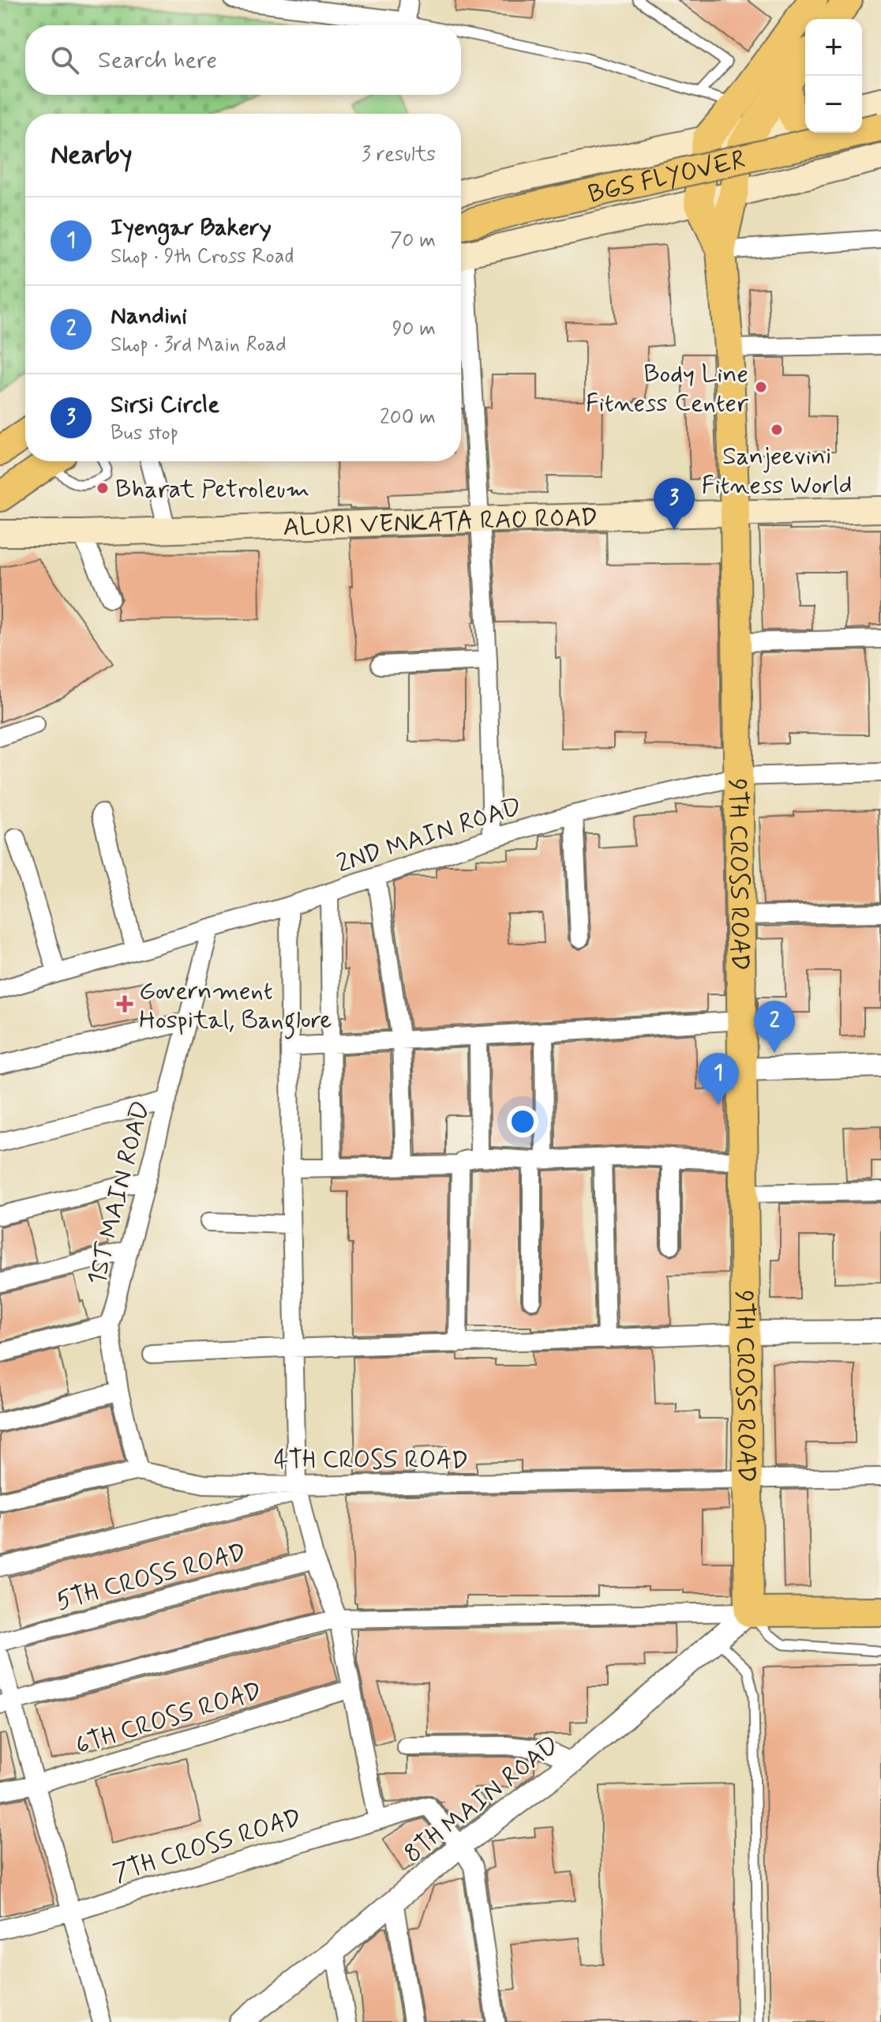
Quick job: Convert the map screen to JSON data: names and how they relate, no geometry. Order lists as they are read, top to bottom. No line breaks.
{"streets":{"main road":["BGS FLYOVER","ALURI VENKATA RAO ROAD","9TH CROSS ROAD"],"street":["2ND MAIN ROAD","1ST MAIN ROAD","4TH CROSS ROAD","5TH CROSS ROAD","6TH CROSS ROAD","8TH MAIN ROAD","7TH CROSS ROAD"]},"crossings":[["ALURI VENKATA RAO ROAD","9TH CROSS ROAD"],["2ND MAIN ROAD","9TH CROSS ROAD"],["2ND MAIN ROAD","1ST MAIN ROAD"],["9TH CROSS ROAD","4TH CROSS ROAD"],["9TH CROSS ROAD","8TH MAIN ROAD"],["1ST MAIN ROAD","4TH CROSS ROAD"],["8TH MAIN ROAD","7TH CROSS ROAD"]],"places":{"other":["Body Line Fitness Center","Sanjeevini Fitness World","Bharat Petroleum"],"health":["Government Hospital, Banglore"]},"page":{"map_buttons":["+","−"],"search":"Search here","heading":["Nearby","3 results"],"list":[{"mark":"1","name":"Iyengar Bakery","note":"Shop · 9th Cross Road","value":"70 m"},{"mark":"2","name":"Nandini","note":"Shop · 3rd Main Road","value":"90 m"},{"mark":"3","name":"Sirsi Circle","note":"Bus stop","value":"200 m"}],"pins":["3","2","1"]}}
